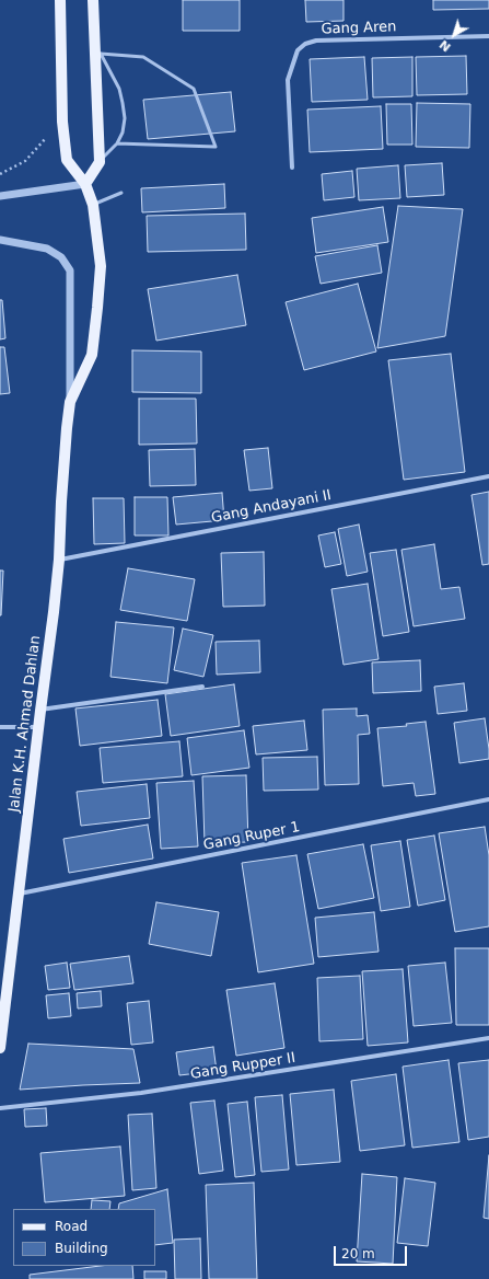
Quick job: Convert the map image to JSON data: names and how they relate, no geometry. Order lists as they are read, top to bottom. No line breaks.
{"streets":{"main road":["Jalan K.H. Ahmad Dahlan"],"street":["Gang Aren","Gang Andayani II","Gang Ruper 1","Gang Rupper II"]},"crossings":[["Gang Andayani II","Jalan K.H. Ahmad Dahlan"],["Jalan K.H. Ahmad Dahlan","Gang Ruper 1"]],"legend":["Road","Building"],"scale_bar":"20 m","north":"bottom left"}
